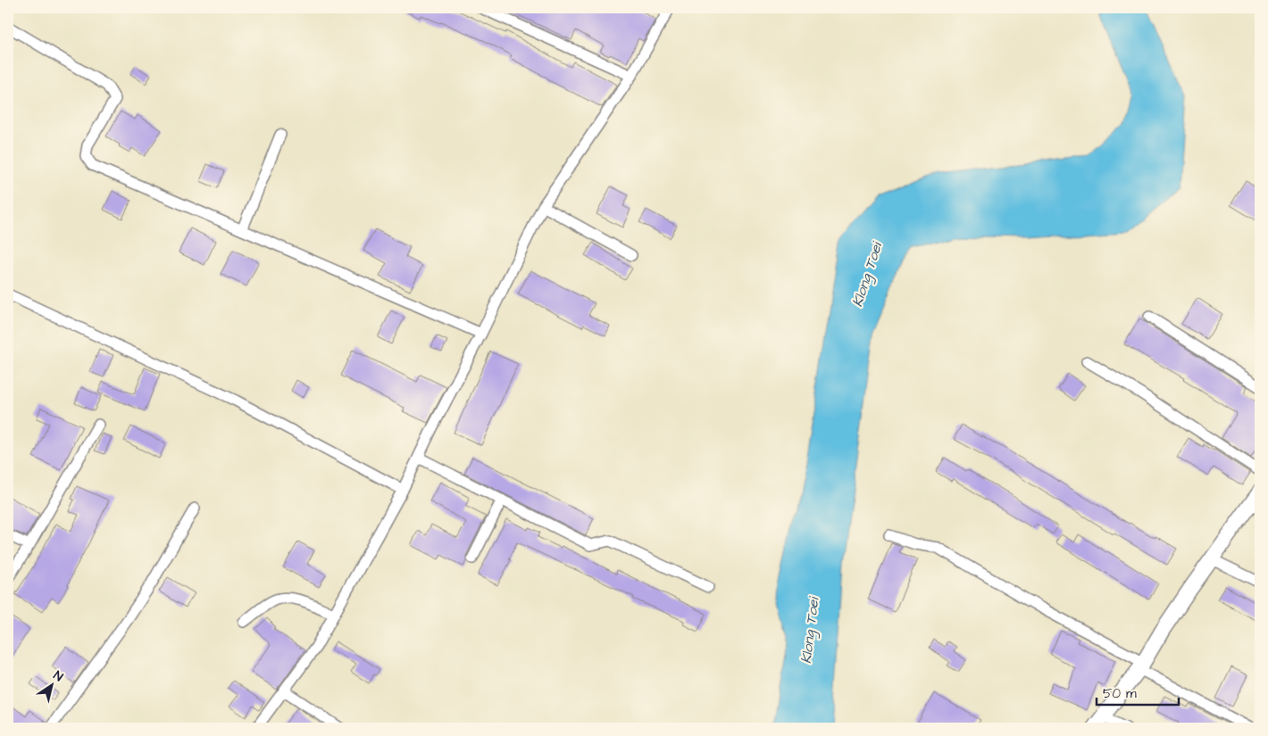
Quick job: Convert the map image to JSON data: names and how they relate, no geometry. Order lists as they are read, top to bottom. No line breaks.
{"water":["Klong Toei"],"scale_bar":"50 m","north":"top right"}
